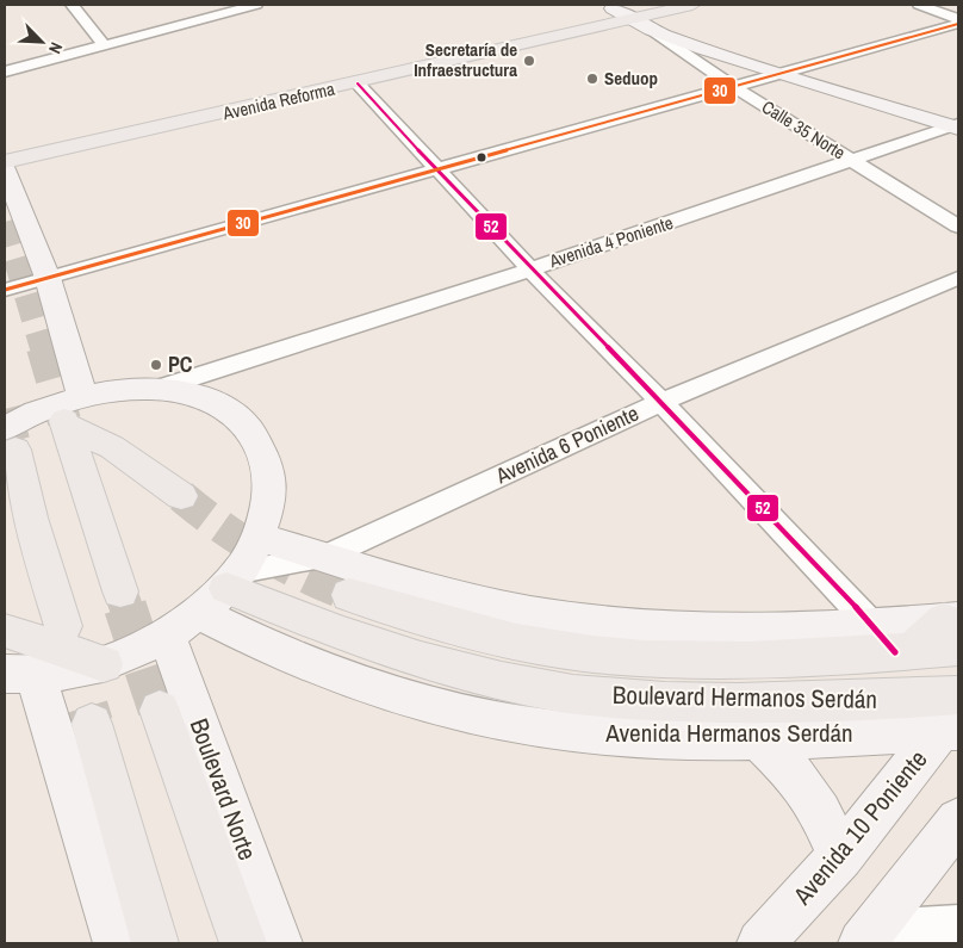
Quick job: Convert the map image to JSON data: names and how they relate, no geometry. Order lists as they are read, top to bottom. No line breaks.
{"streets":{"main road":["Avenida Reforma","Boulevard Hermanos Serdán","Avenida Hermanos Serdán","Boulevard Norte","Avenida 10 Poniente"],"street":["Calle 35 Norte","Avenida 4 Poniente","Avenida 6 Poniente"]},"crossings":[["Calle 35 Norte","Avenida 4 Poniente"],["Avenida 6 Poniente","Boulevard Hermanos Serdán"],["Avenida 6 Poniente","Avenida Hermanos Serdán"],["Avenida 6 Poniente","Boulevard Norte"],["Boulevard Hermanos Serdán","Avenida Hermanos Serdán"],["Boulevard Hermanos Serdán","Boulevard Norte"],["Boulevard Hermanos Serdán","Avenida 10 Poniente"],["Avenida Hermanos Serdán","Boulevard Norte"],["Avenida Hermanos Serdán","Avenida 10 Poniente"]],"places":["Secretaría de Infraestructura","Seduop","PC"],"lines":["transit line 30","transit line 52"],"north":"bottom right"}
